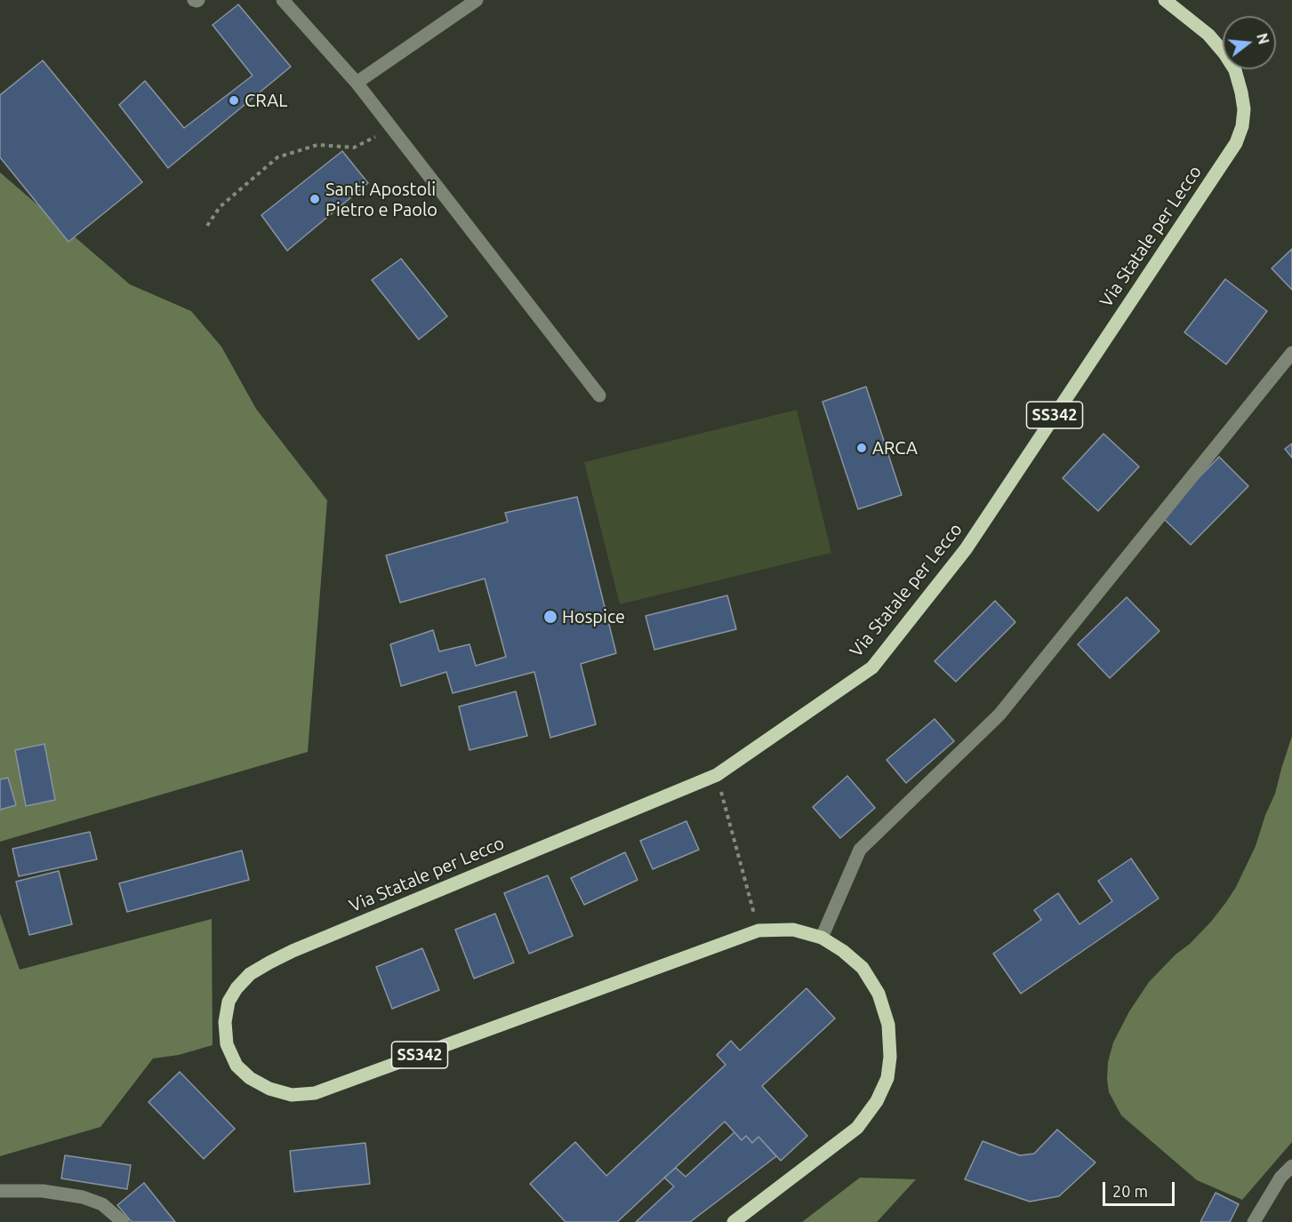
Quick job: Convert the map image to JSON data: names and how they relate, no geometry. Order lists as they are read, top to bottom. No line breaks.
{"streets":{"main road":["Via Statale per Lecco","SS342"]},"places":["CRAL","Santi Apostoli Pietro e Paolo","ARCA","Hospice"],"scale_bar":"20 m","north":"right"}
